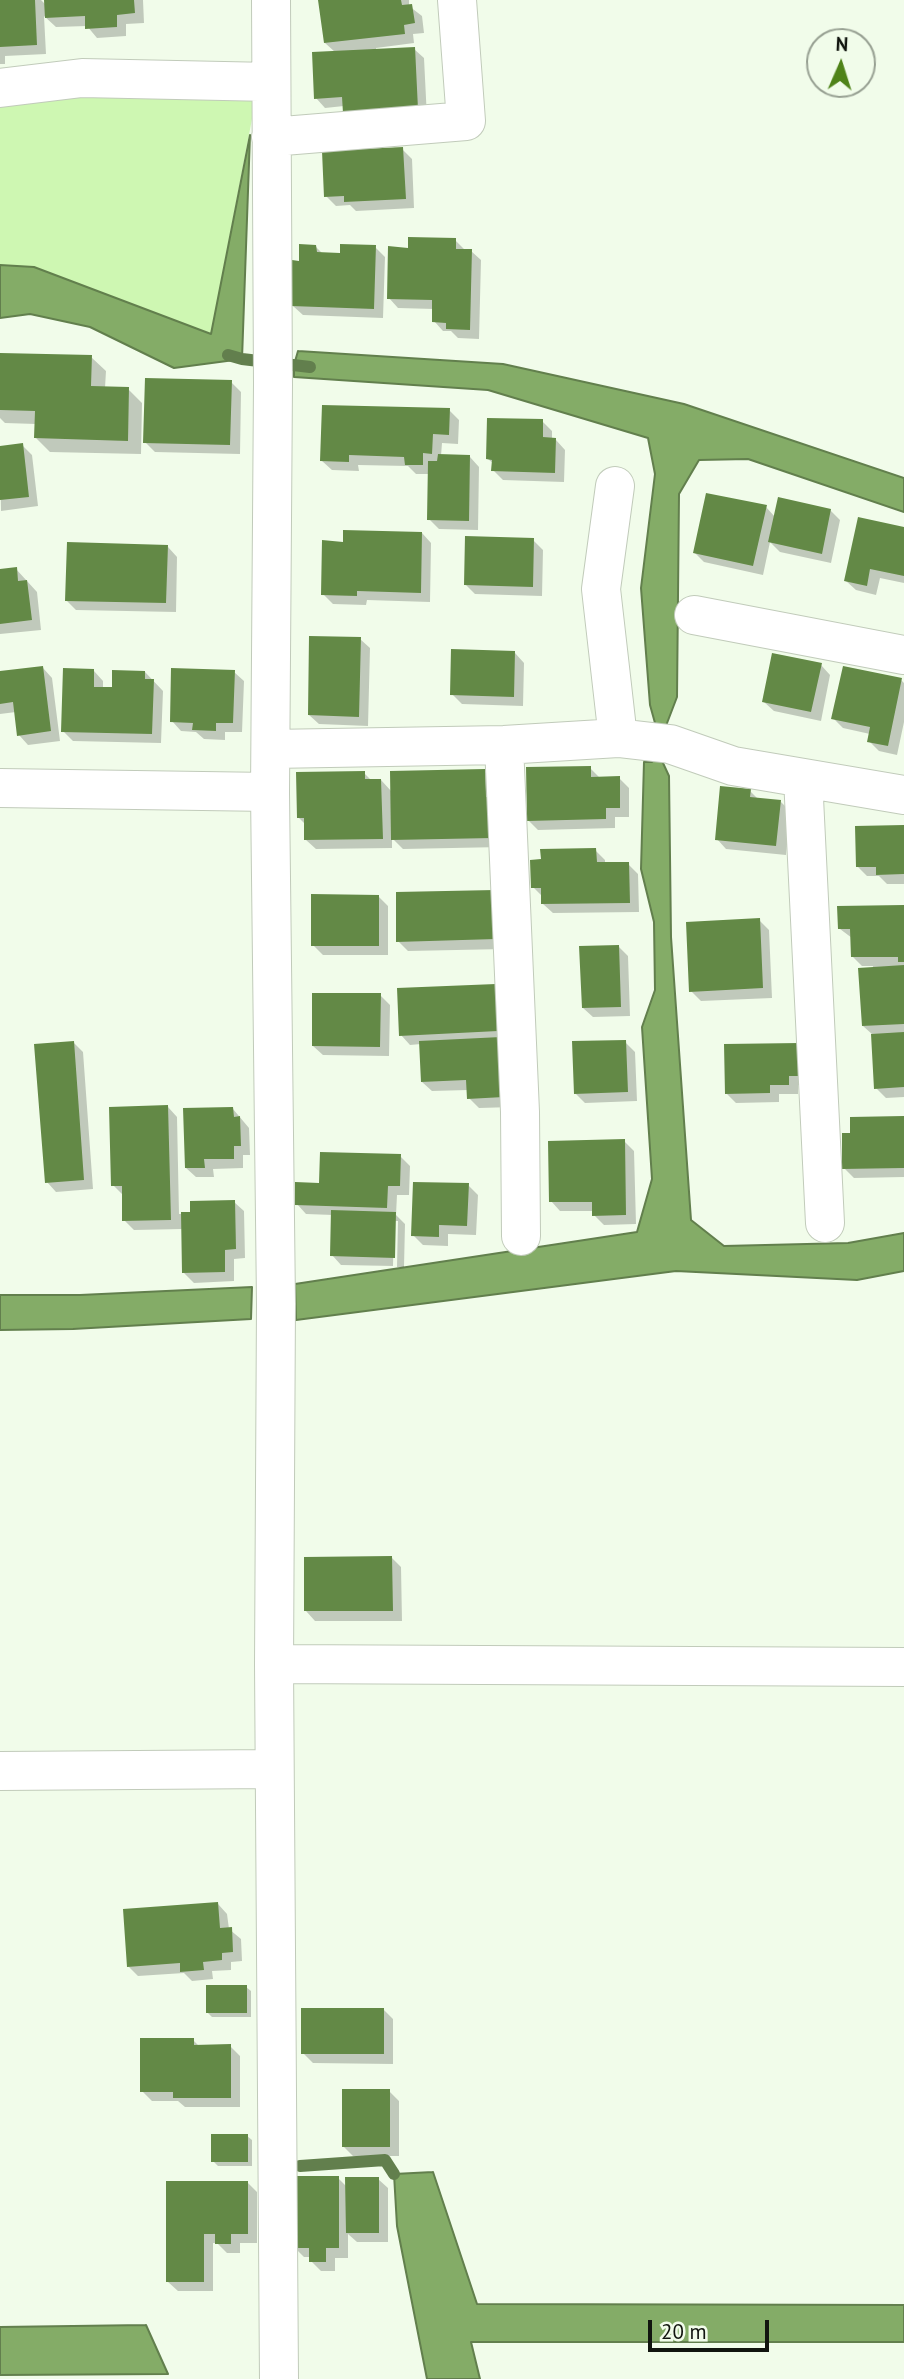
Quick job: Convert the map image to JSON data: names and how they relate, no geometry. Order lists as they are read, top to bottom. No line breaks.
{"scale_bar":"20 m","north":"top"}
